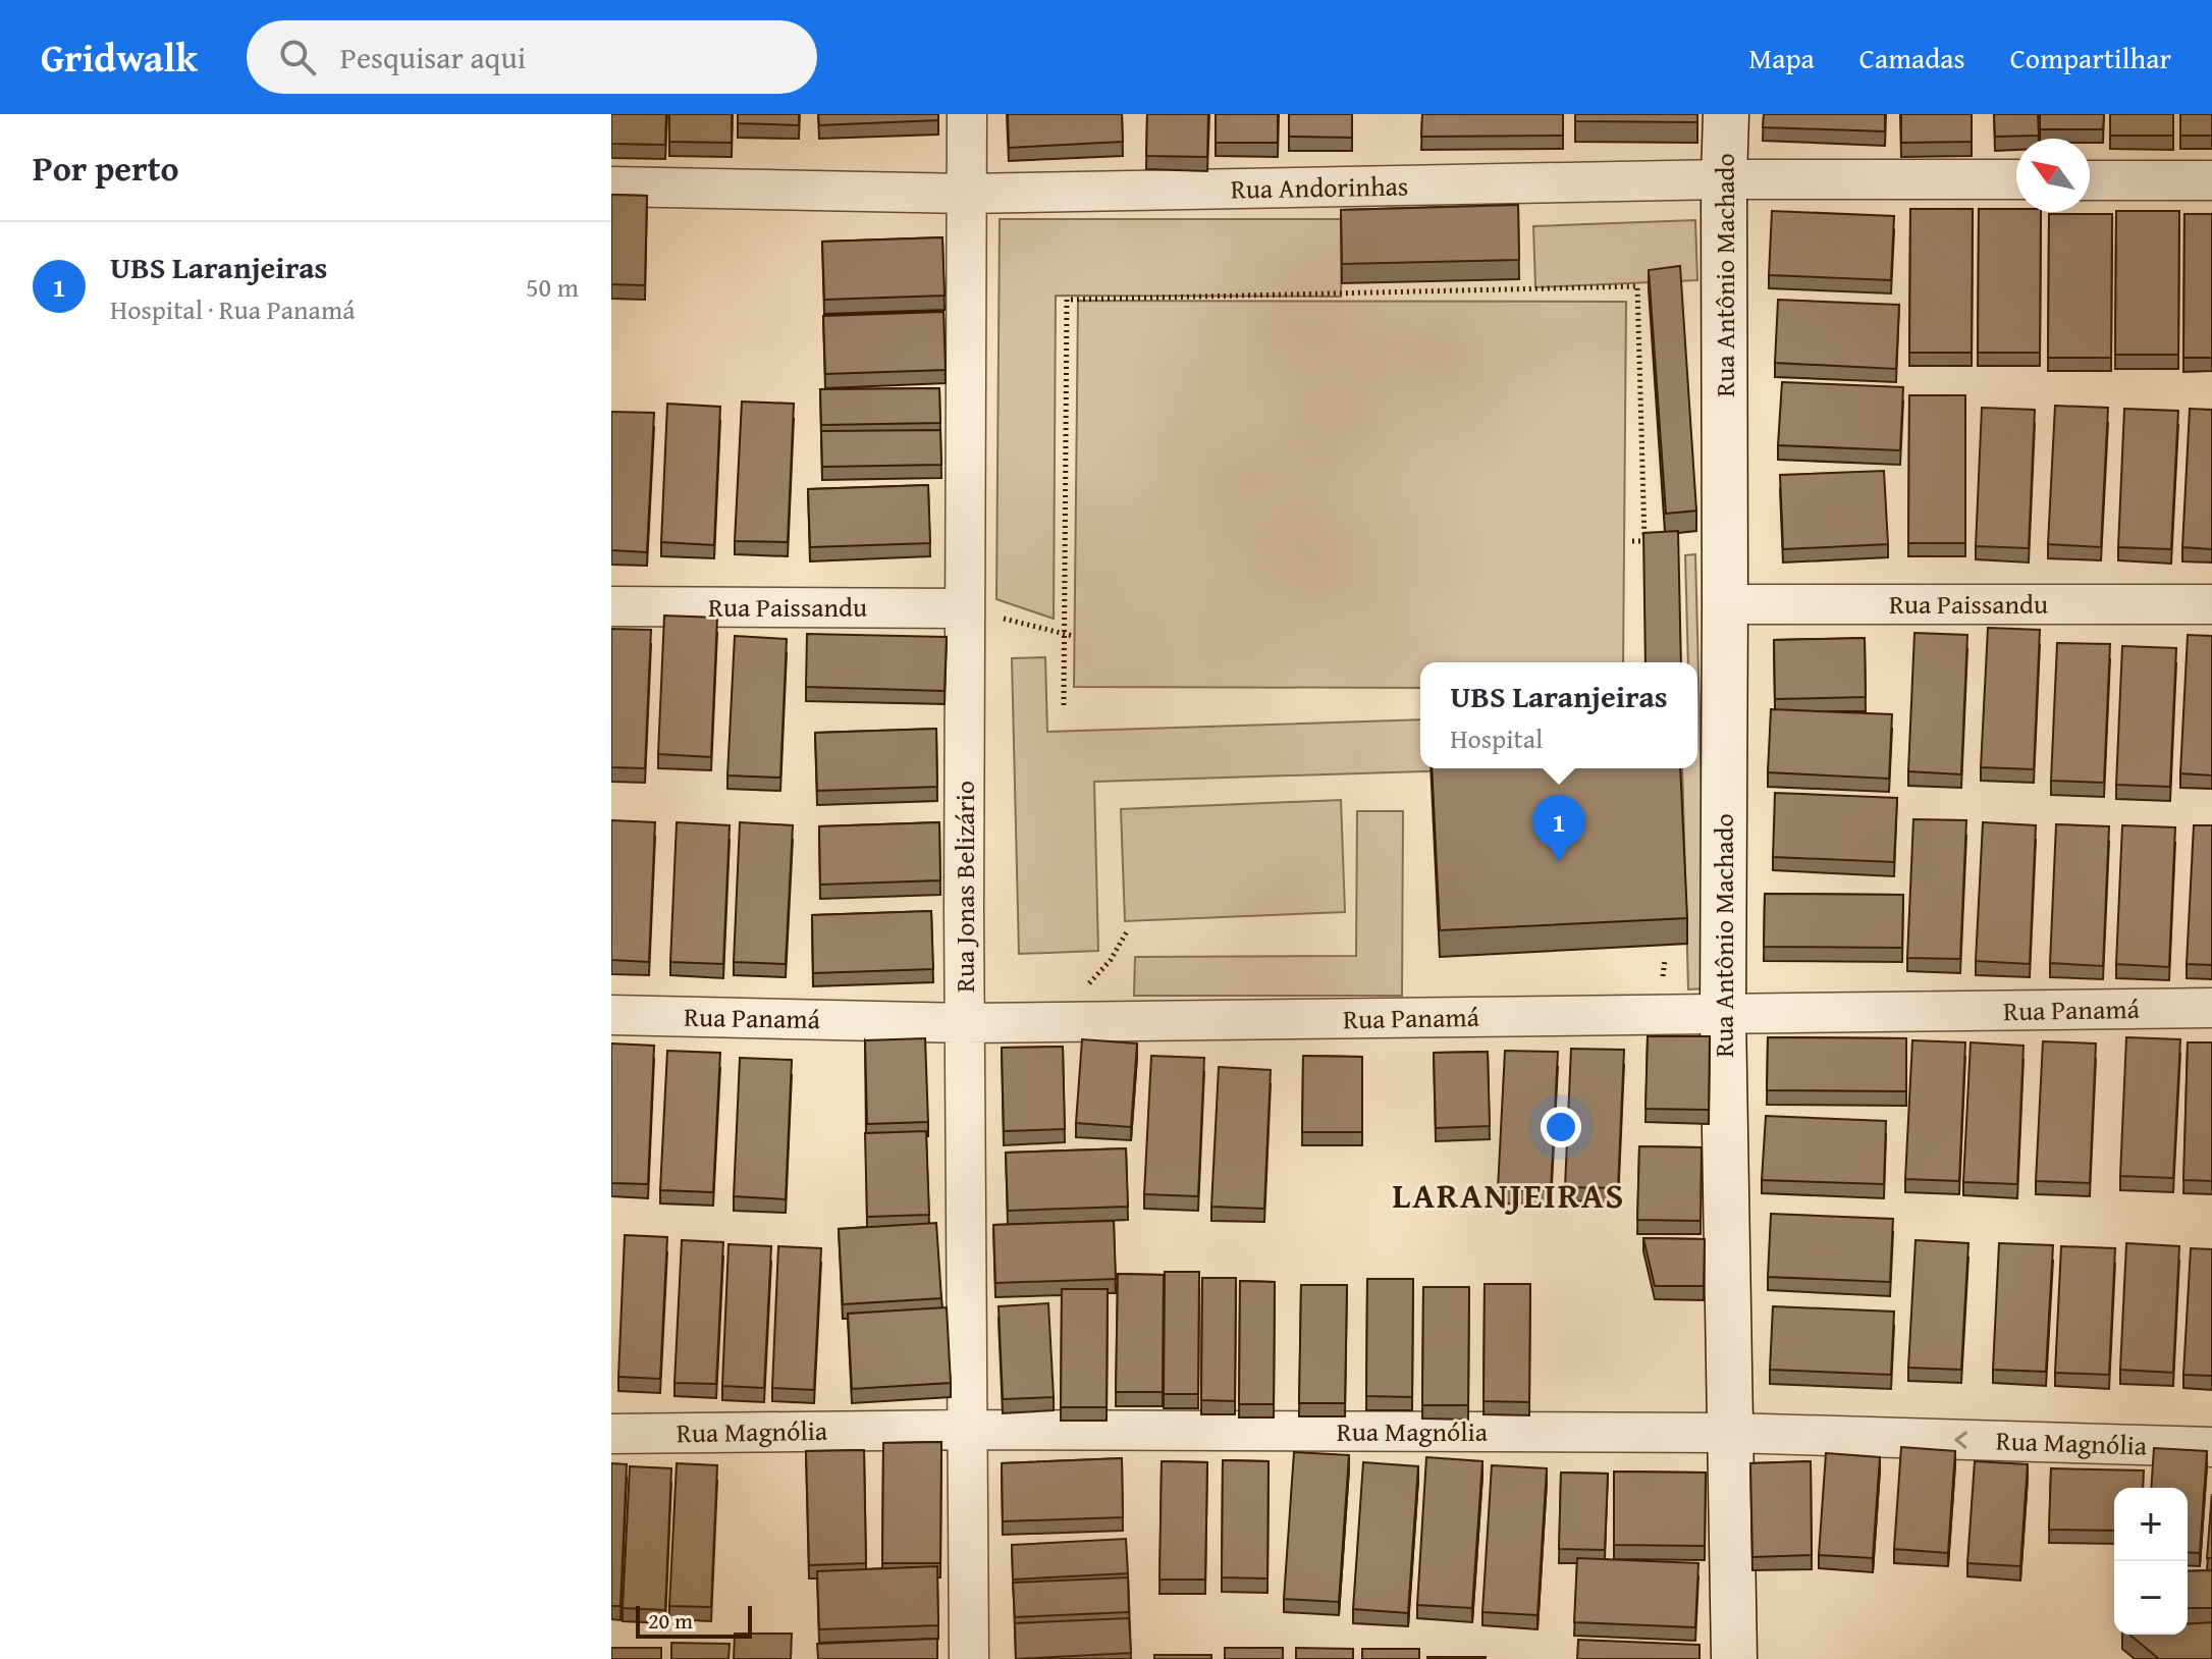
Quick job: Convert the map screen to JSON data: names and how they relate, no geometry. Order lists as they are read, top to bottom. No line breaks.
{"streets":{"street":["Rua Andorinhas","Rua Antônio Machado","Rua Paissandu","Rua Jonas Belizário","Rua Panamá","Rua Magnólia"]},"crossings":[["Rua Andorinhas","Rua Antônio Machado"],["Rua Andorinhas","Rua Jonas Belizário"],["Rua Antônio Machado","Rua Paissandu"],["Rua Antônio Machado","Rua Panamá"],["Rua Antônio Machado","Rua Magnólia"],["Rua Paissandu","Rua Jonas Belizário"],["Rua Jonas Belizário","Rua Panamá"],["Rua Jonas Belizário","Rua Magnólia"]],"districts":["LARANJEIRAS"],"scale_bar":"20 m","north":"top left","page":{"header":"Gridwalk","search":"Pesquisar aqui","nav":["Mapa","Camadas","Compartilhar"],"heading":"Por perto","list":[{"mark":"1","name":"UBS Laranjeiras","note":"Hospital · Rua Panamá","value":"50 m"}],"popup":["UBS Laranjeiras","Hospital"],"pins":"1","map_buttons":["+","−"],"scale":"20 m"}}
